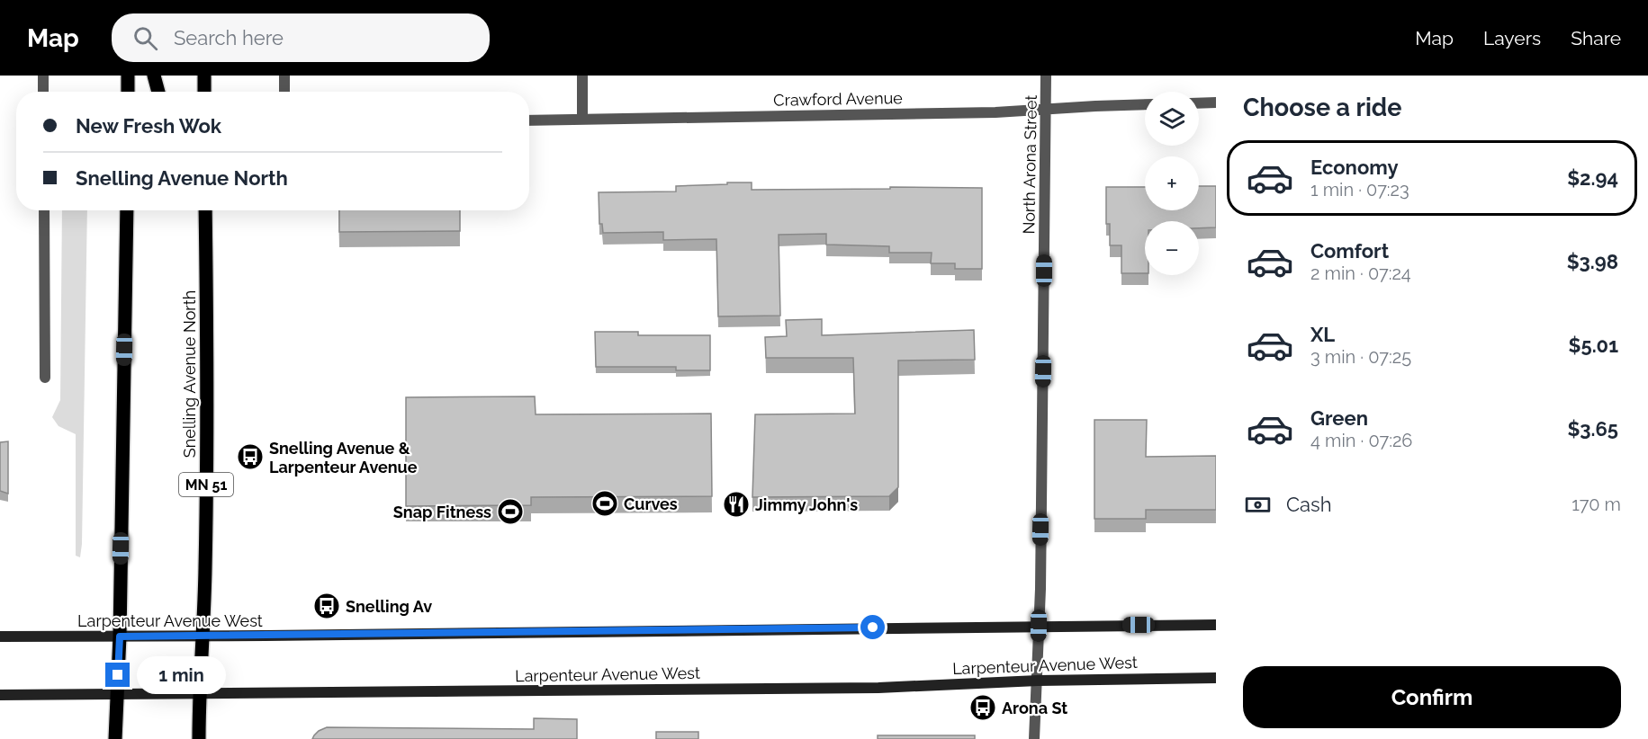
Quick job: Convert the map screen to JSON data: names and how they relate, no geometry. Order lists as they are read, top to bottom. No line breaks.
{"streets":{"main road":["Snelling Avenue North","MN 51","Larpenteur Avenue West"],"street":["Crawford Avenue","North Arona Street"]},"crossings":[["Crawford Avenue","North Arona Street"],["North Arona Street","Larpenteur Avenue West"],["Snelling Avenue North","Larpenteur Avenue West"]],"places":{"bus stop":["Snelling Avenue & Larpenteur Avenue","Snelling Av","Arona St"],"sports":["Curves","Snap Fitness"],"restaurant":["Jimmy John's"]},"page":{"header":"Map","search":"Search here","nav":["Map","Layers","Share"],"heading":"Choose a ride","map_buttons":["+","−"],"banner":["New Fresh Wok","Snelling Avenue North"],"list":[{"name":"Economy","note":"1 min · 07:23","value":"$2.94"},{"name":"Comfort","note":"2 min · 07:24","value":"$3.98"},{"name":"XL","note":"3 min · 07:25","value":"$5.01"},{"name":"Green","note":"4 min · 07:26","value":"$3.65"}],"pay":["Cash","170 m"],"buttons":"Confirm","bubble":"1 min"}}
